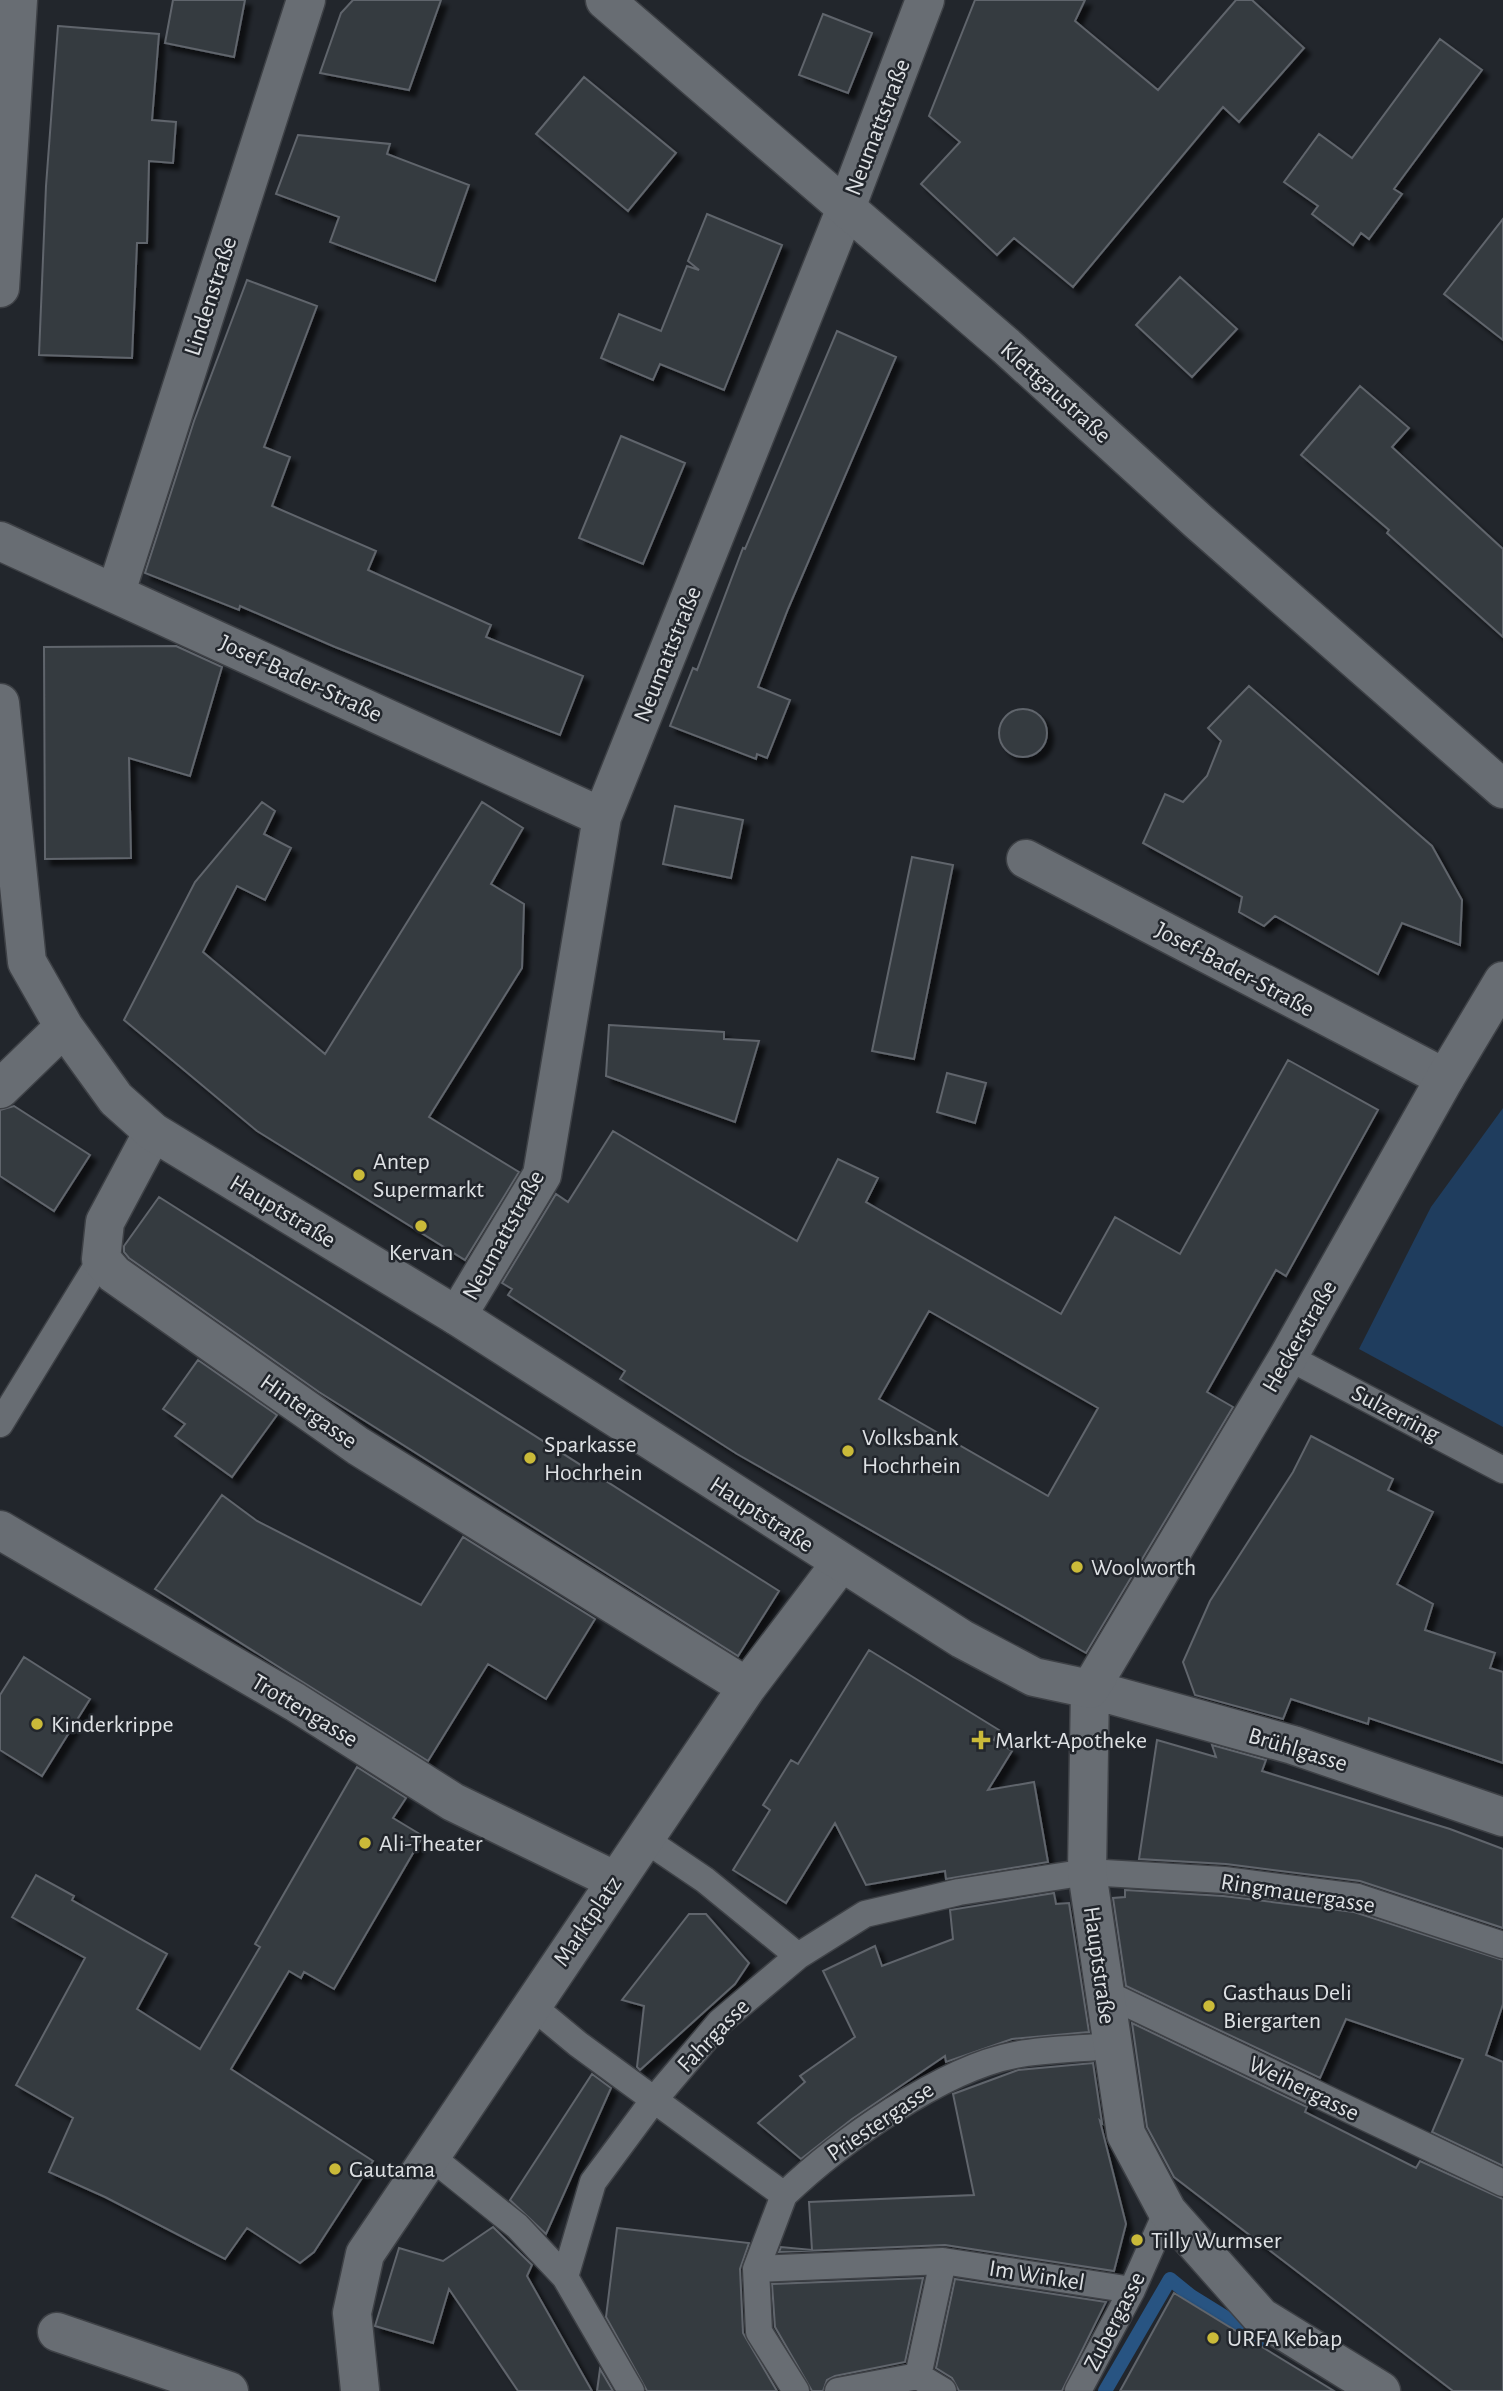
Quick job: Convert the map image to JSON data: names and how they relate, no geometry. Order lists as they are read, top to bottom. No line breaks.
{"streets":{"street":["Neumattstraße","Lindenstraße","Klettgaustraße","Josef-Bader-Straße","Hauptstraße","Heckerstraße","Hintergasse","Trottengasse","Brühlgasse","Marktplatz"],"lane":["Sulzerring","Ringmauergasse","Fahrgasse","Weihergasse","Priestergasse","Im Winkel","Zubergasse"]},"crossings":[["Neumattstraße","Klettgaustraße"],["Neumattstraße","Josef-Bader-Straße"],["Neumattstraße","Hauptstraße"],["Lindenstraße","Josef-Bader-Straße"],["Josef-Bader-Straße","Heckerstraße"],["Hauptstraße","Heckerstraße"],["Hauptstraße","Brühlgasse"],["Hauptstraße","Ringmauergasse"],["Hauptstraße","Marktplatz"],["Hauptstraße","Fahrgasse"],["Hauptstraße","Weihergasse"],["Hauptstraße","Priestergasse"],["Hauptstraße","Zubergasse"],["Heckerstraße","Sulzerring"],["Heckerstraße","Brühlgasse"],["Hintergasse","Marktplatz"],["Trottengasse","Marktplatz"],["Ringmauergasse","Fahrgasse"],["Priestergasse","Im Winkel"],["Im Winkel","Zubergasse"]],"places":{"other":["Antep Supermarkt","Kervan","Volksbank Hochrhein","Sparkasse Hochrhein","Woolworth","Kinderkrippe","Ali-Theater","Gasthaus Deli Biergarten","Gautama","Tilly Wurmser","URFA Kebap"],"health":["Markt-Apotheke"]}}
